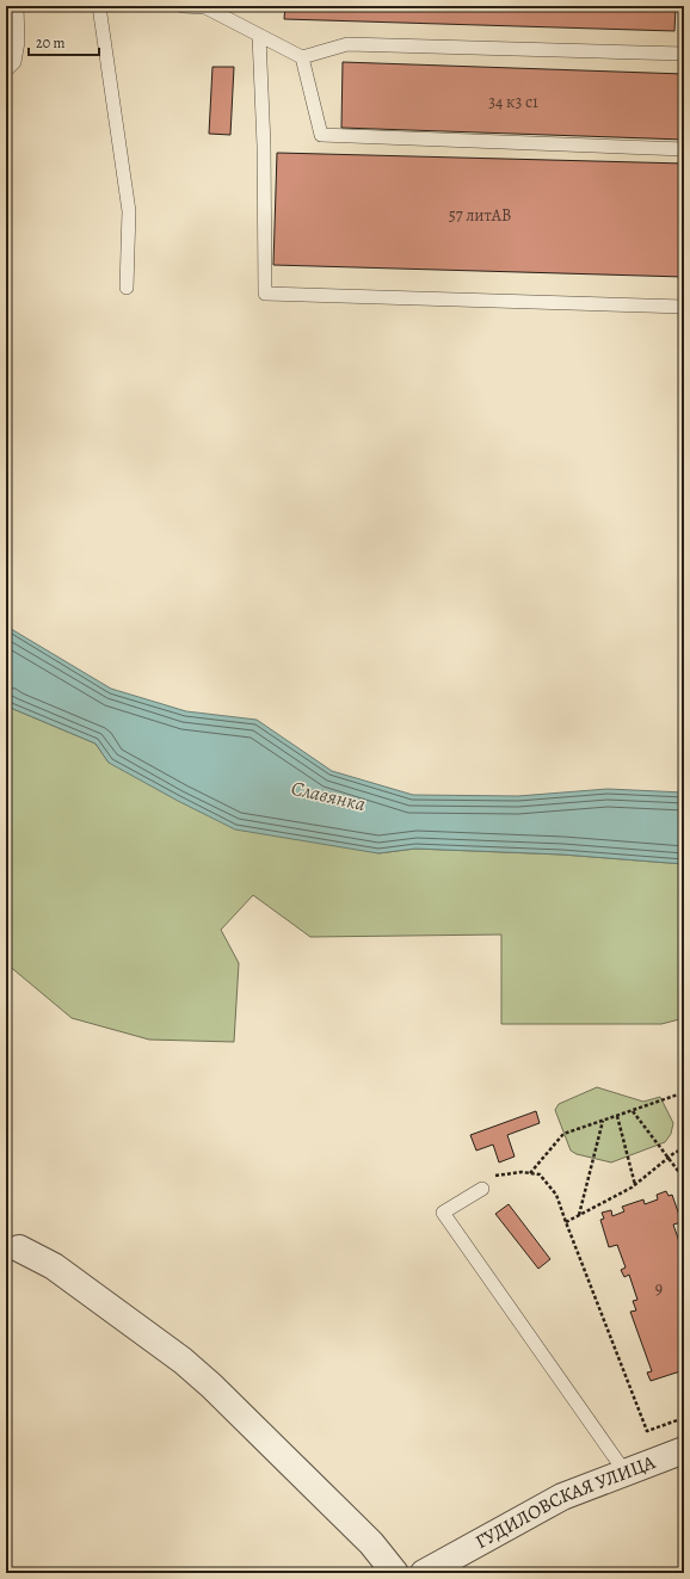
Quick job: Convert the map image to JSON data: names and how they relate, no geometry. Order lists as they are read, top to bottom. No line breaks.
{"streets":{"street":["ГУДИЛОВСКАЯ УЛИЦА"]},"water":["Славянка"],"house_numbers":["34 к3 с1","57 литАВ","9"],"scale_bar":"20 m"}
